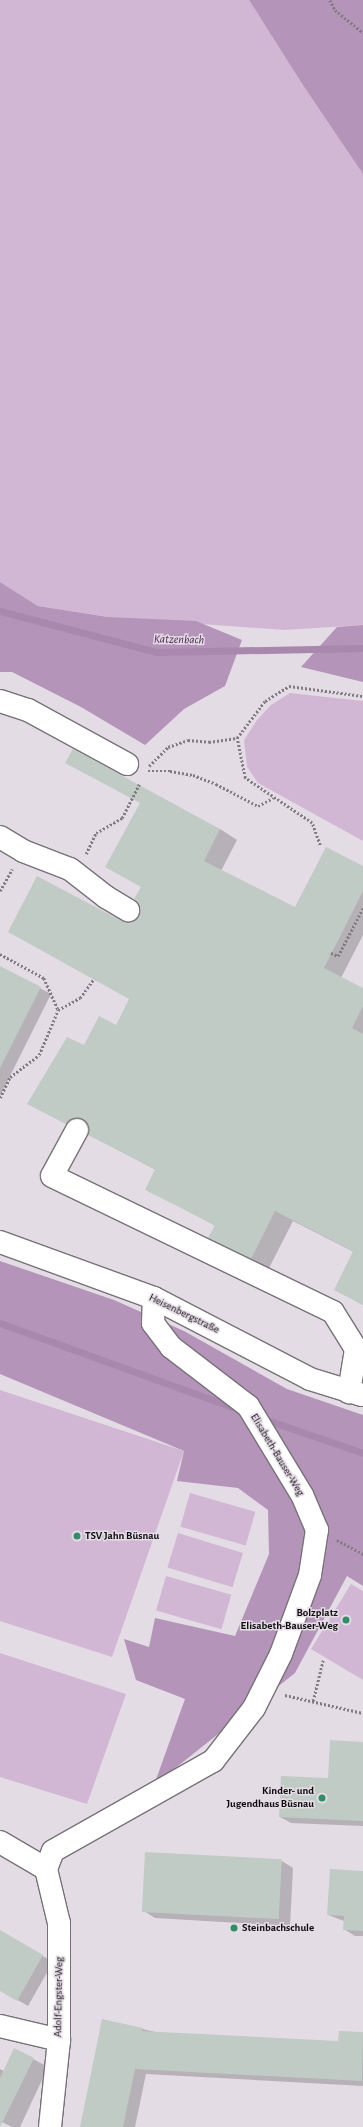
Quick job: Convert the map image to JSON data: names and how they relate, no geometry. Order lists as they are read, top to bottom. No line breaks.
{"streets":{"street":["Heisenbergstraße","Elisabeth-Bauser-Weg","Adolf-Engster-Weg"]},"crossings":[["Heisenbergstraße","Elisabeth-Bauser-Weg"]],"water":["Katzenbach"],"places":["TSV Jahn Büsnau","Bolzplatz Elisabeth-Bauser-Weg","Kinder- und Jugendhaus Büsnau","Steinbachschule"]}
